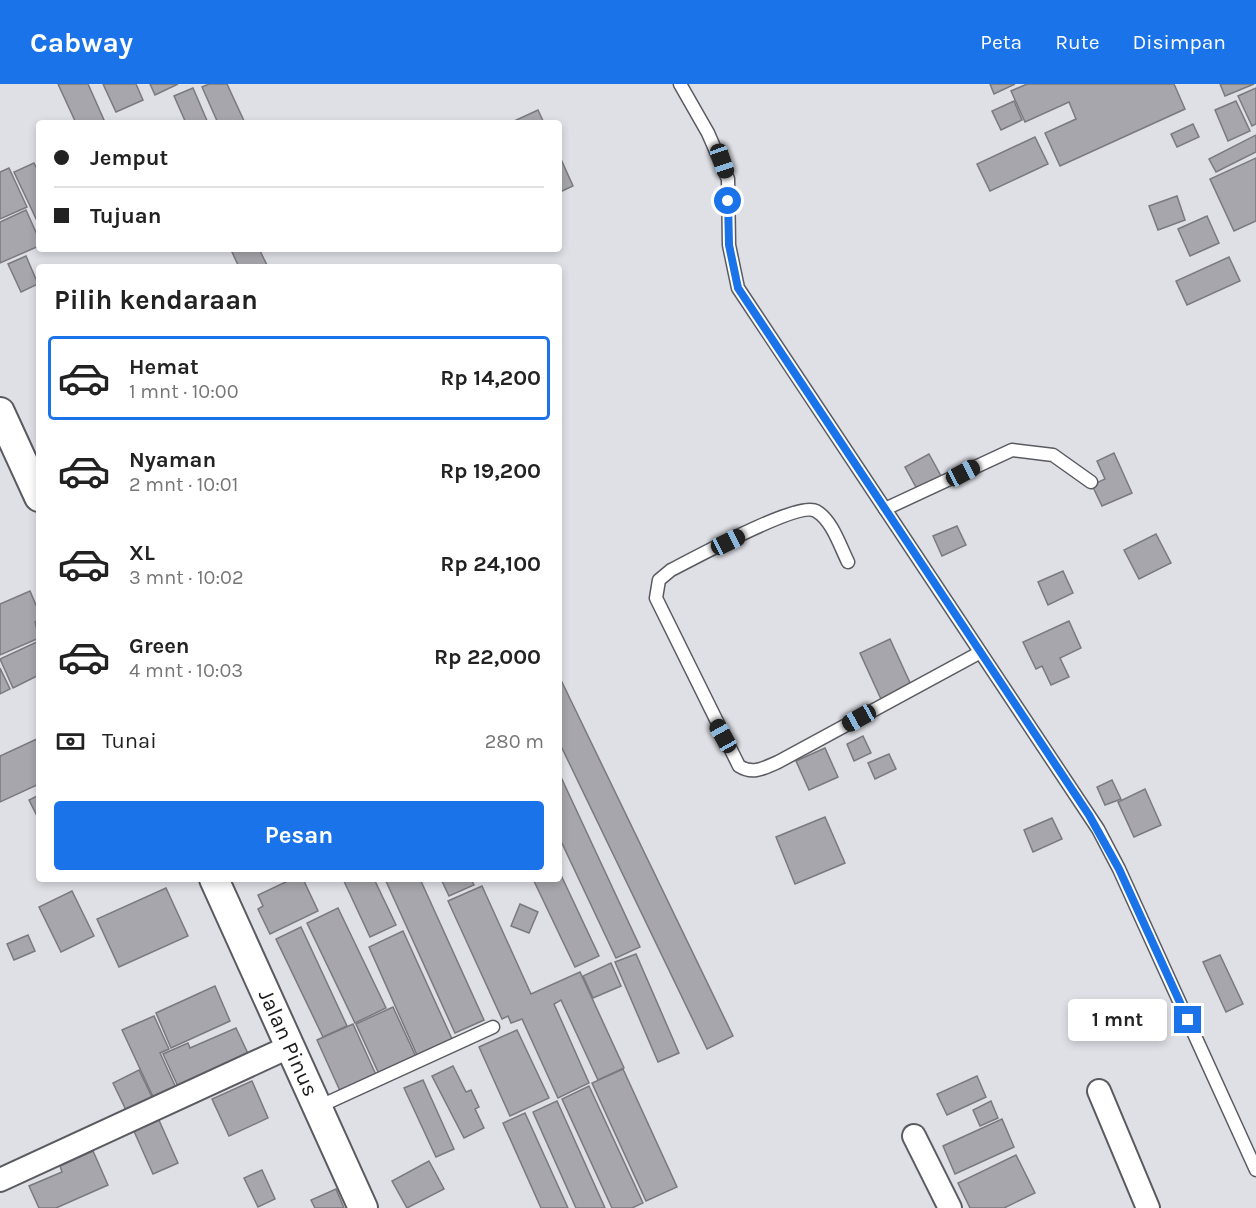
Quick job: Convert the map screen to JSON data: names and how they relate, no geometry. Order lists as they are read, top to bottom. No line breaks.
{"streets":{"street":["Jalan Pinus"]},"page":{"header":"Cabway","nav":["Peta","Rute","Disimpan"],"banner":["Jemput","Tujuan"],"heading":"Pilih kendaraan","list":[{"name":"Hemat","note":"1 mnt · 10:00","value":"Rp 14,200"},{"name":"Nyaman","note":"2 mnt · 10:01","value":"Rp 19,200"},{"name":"XL","note":"3 mnt · 10:02","value":"Rp 24,100"},{"name":"Green","note":"4 mnt · 10:03","value":"Rp 22,000"}],"pay":["Tunai","280 m"],"buttons":"Pesan","bubble":"1 mnt"}}
